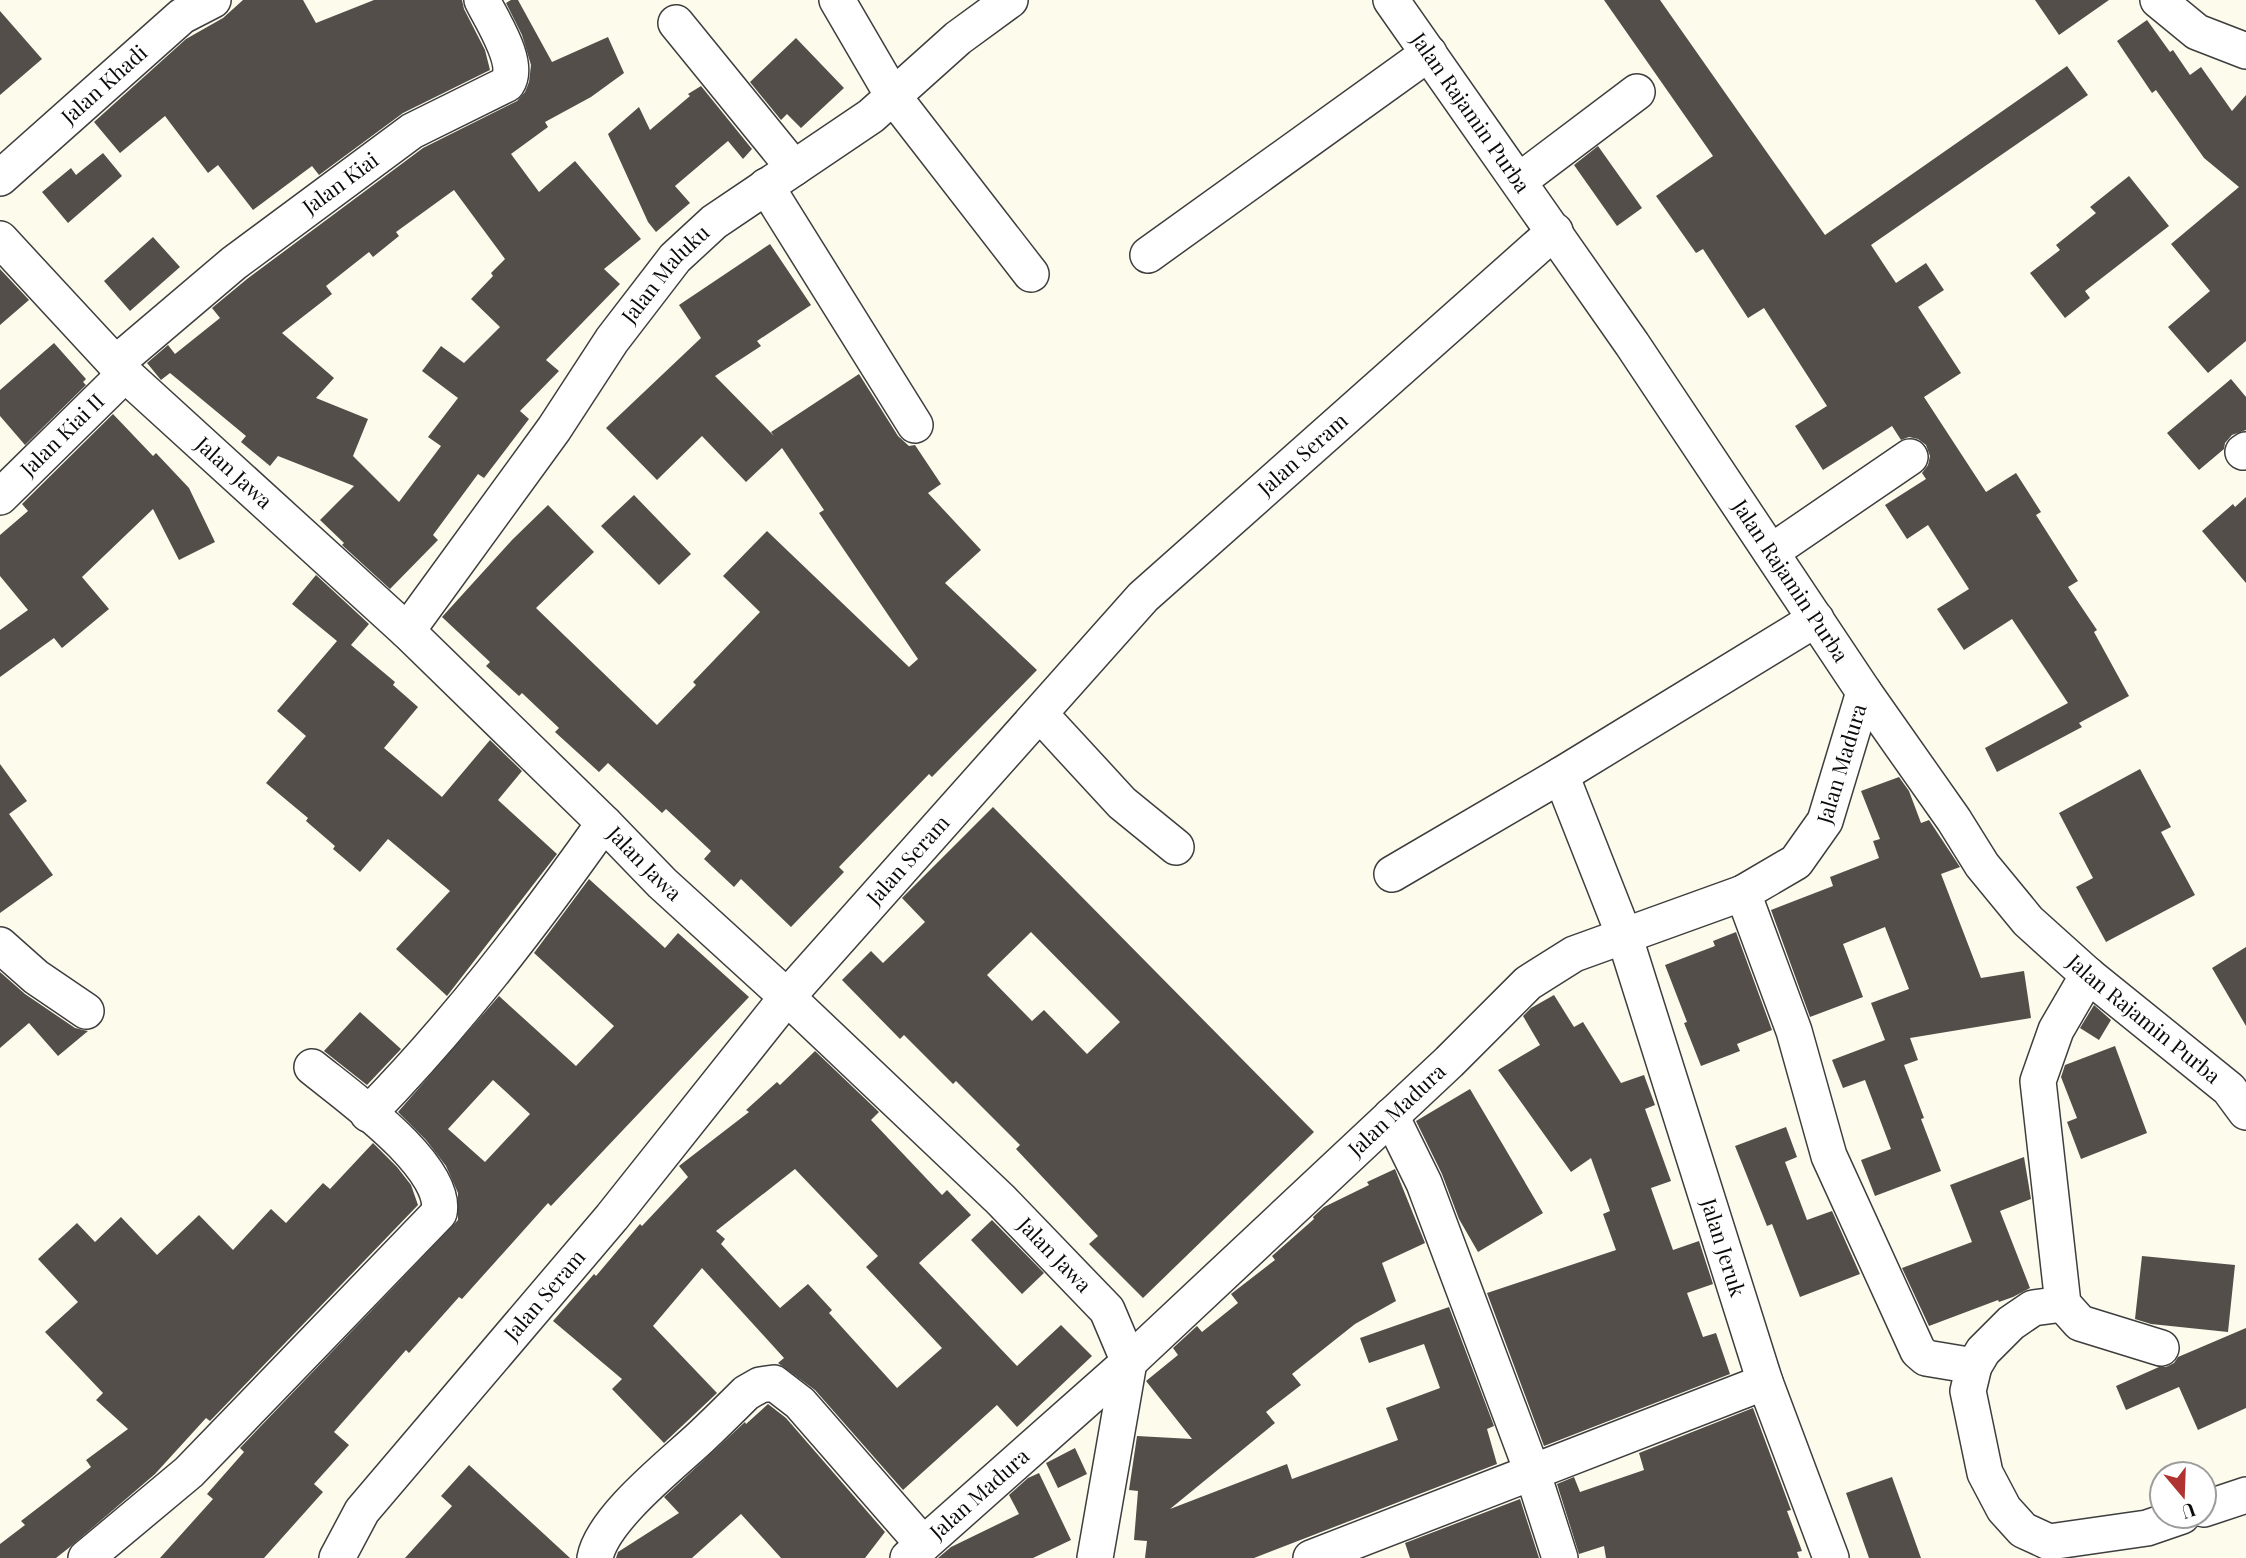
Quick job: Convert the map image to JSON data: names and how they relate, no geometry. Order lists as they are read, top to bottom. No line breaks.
{"streets":{"street":["Jalan Khadi","Jalan Rajamin Purba","Jalan Kiai","Jalan Maluku","Jalan Kiai II","Jalan Seram","Jalan Jawa","Jalan Madura","Jalan Jeruk"]},"crossings":[["Jalan Rajamin Purba","Jalan Seram"],["Jalan Rajamin Purba","Jalan Madura"],["Jalan Kiai","Jalan Kiai II"],["Jalan Kiai","Jalan Jawa"],["Jalan Maluku","Jalan Jawa"],["Jalan Kiai II","Jalan Jawa"],["Jalan Seram","Jalan Jawa"],["Jalan Jawa","Jalan Madura"],["Jalan Madura","Jalan Jeruk"]],"north":"bottom"}
